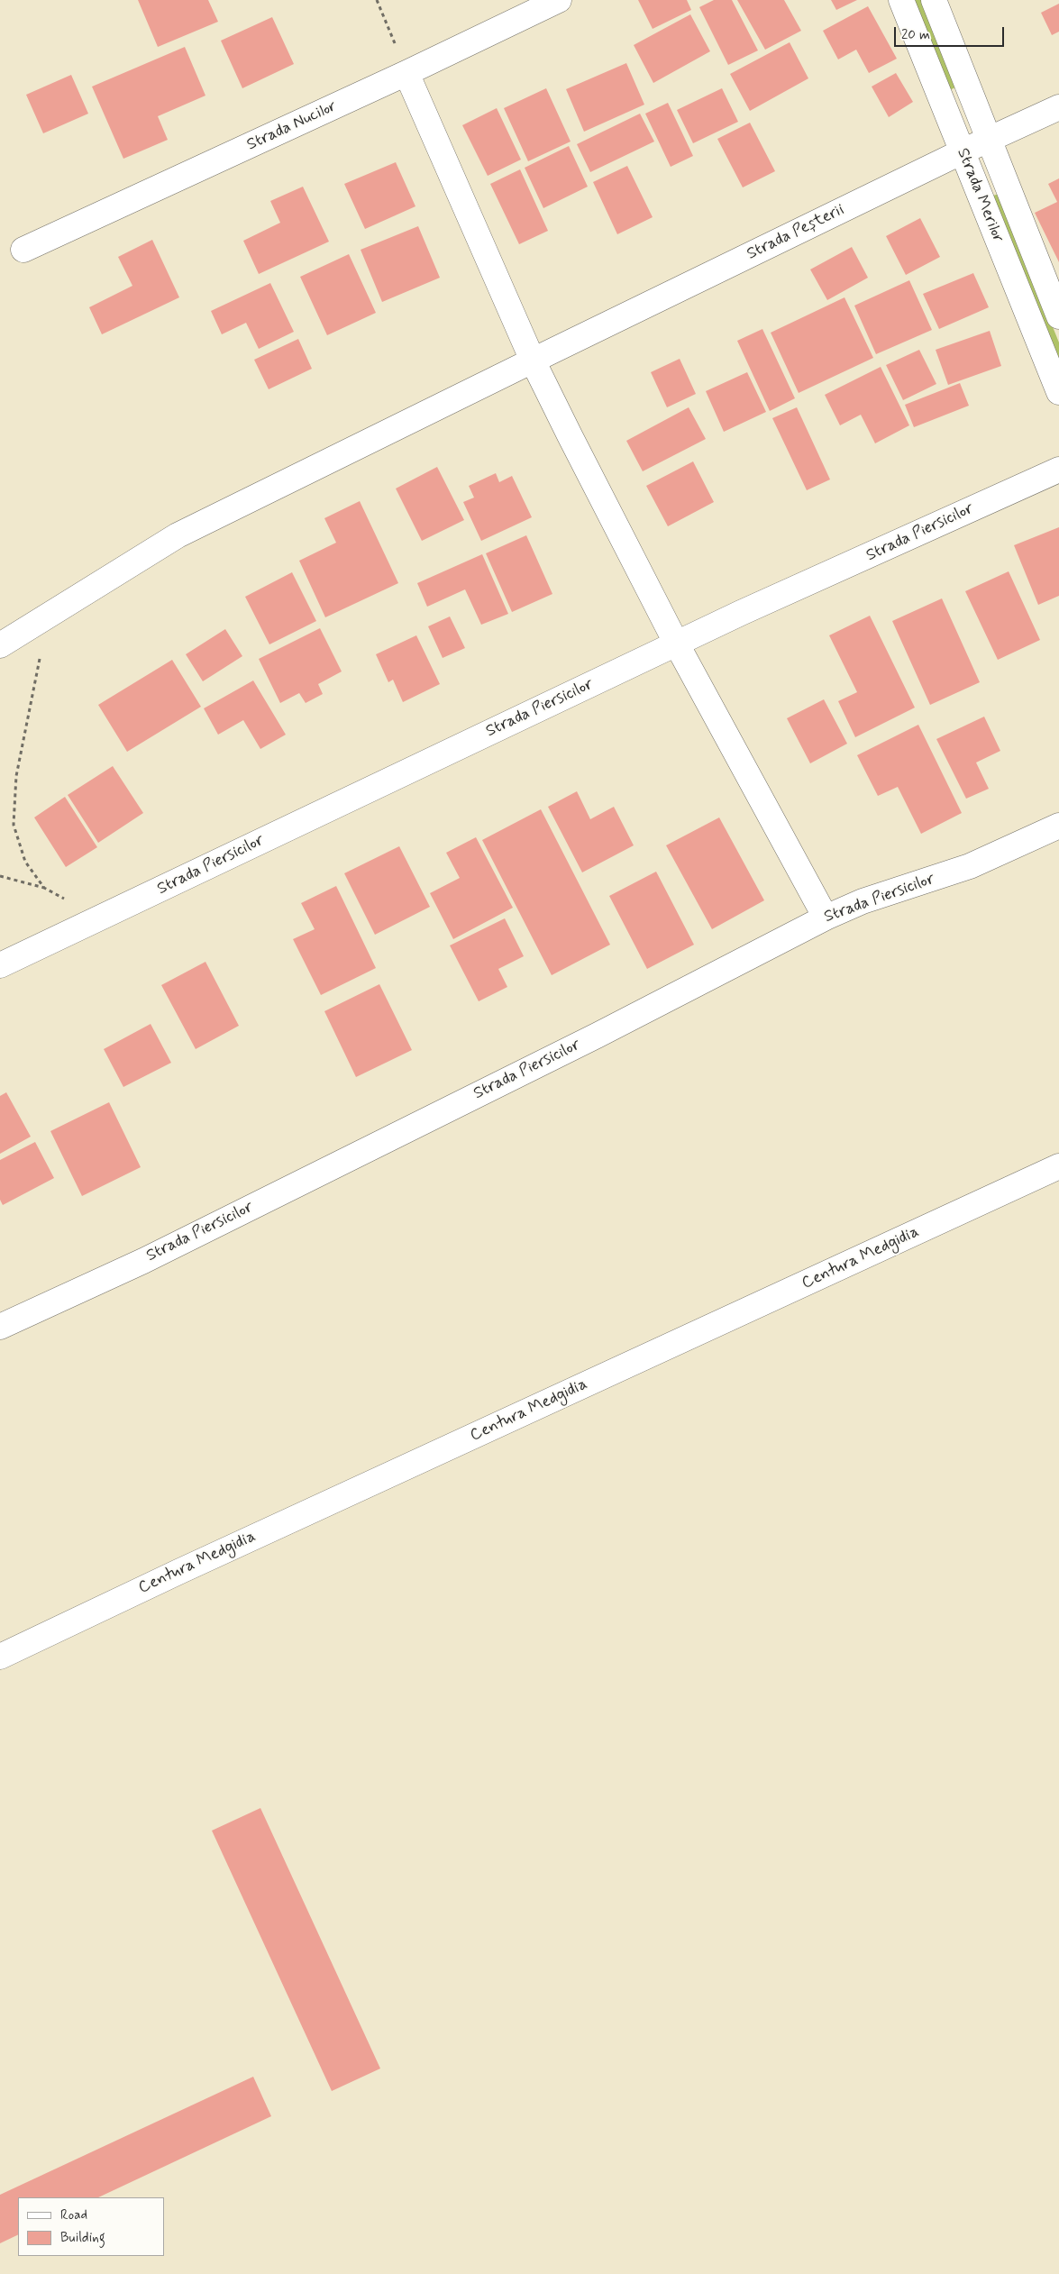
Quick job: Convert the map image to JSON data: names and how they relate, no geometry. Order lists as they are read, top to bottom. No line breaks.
{"streets":{"street":["Strada Nucilor","Strada Merilor","Strada Peșterii","Strada Piersicilor","Centura Medgidia"]},"crossings":[["Strada Merilor","Strada Peșterii"]],"legend":["Road","Building"],"scale_bar":"20 m"}
